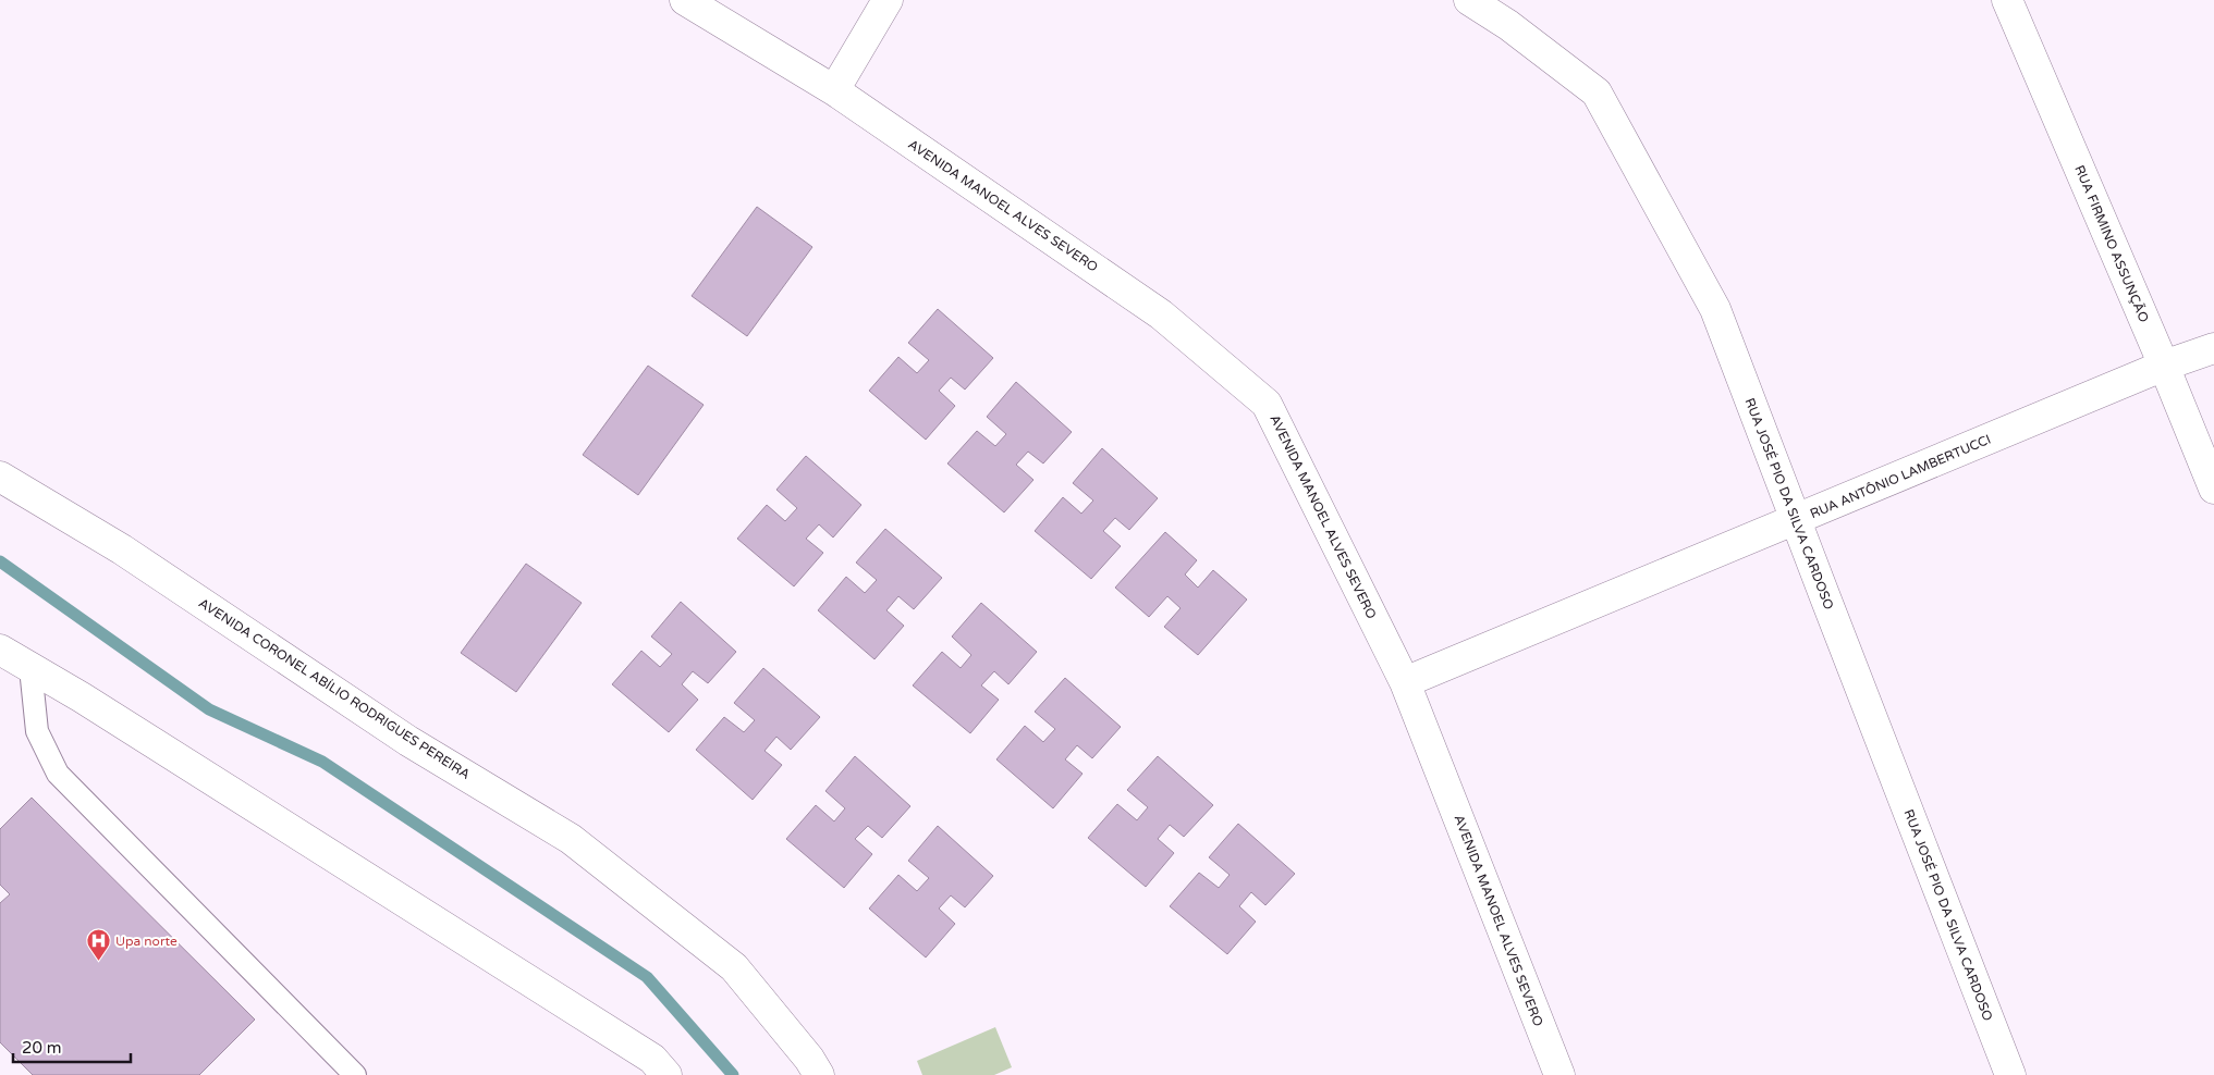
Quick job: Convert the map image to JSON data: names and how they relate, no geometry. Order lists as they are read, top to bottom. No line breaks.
{"streets":{"street":["AVENIDA MANOEL ALVES SEVERO","RUA FIRMINO ASSUNÇÃO","RUA ANTÔNIO LAMBERTUCCI","RUA JOSÉ PIO DA SILVA CARDOSO","AVENIDA CORONEL ABÍLIO RODRIGUES PEREIRA"]},"crossings":[["AVENIDA MANOEL ALVES SEVERO","RUA ANTÔNIO LAMBERTUCCI"],["RUA FIRMINO ASSUNÇÃO","RUA ANTÔNIO LAMBERTUCCI"],["RUA ANTÔNIO LAMBERTUCCI","RUA JOSÉ PIO DA SILVA CARDOSO"]],"places":{"hospital":["Upa norte"]},"scale_bar":"20 m"}
